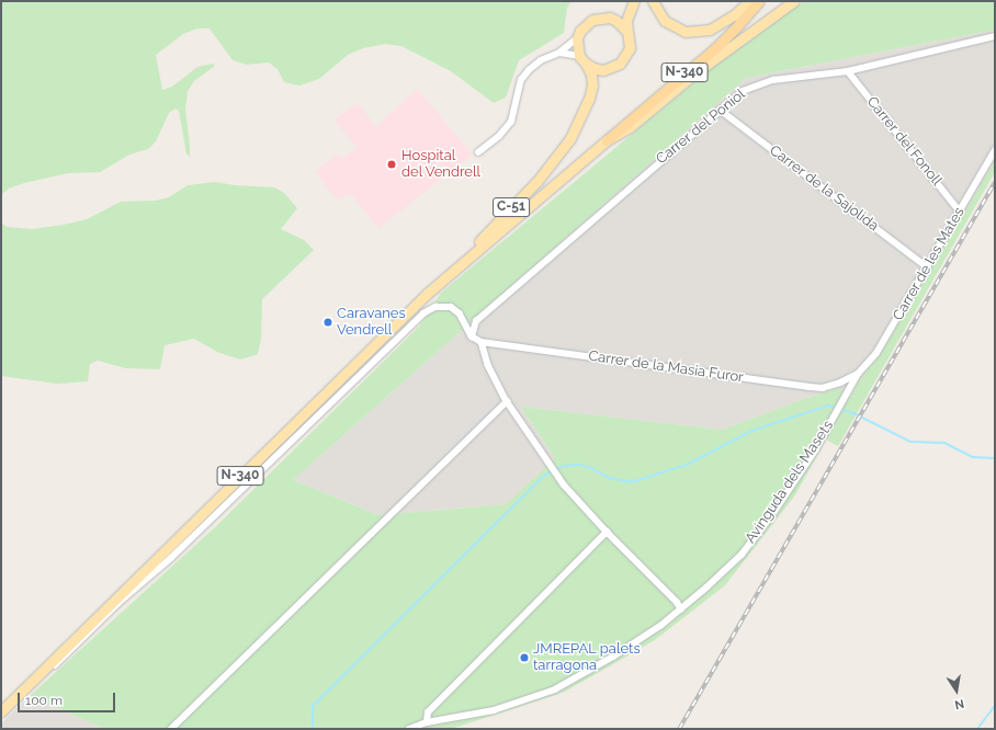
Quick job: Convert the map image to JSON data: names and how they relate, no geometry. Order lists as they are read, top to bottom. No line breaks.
{"streets":{"highway":["N-340"],"main road":["C-51"],"street":["Carrer del Poniol","Carrer del Fonoll","Carrer de la Sajolida","Carrer de les Mates","Carrer de la Masia Furor","Avinguda dels Masets"]},"crossings":[["N-340","C-51"],["Carrer del Poniol","Carrer del Fonoll"],["Carrer del Poniol","Carrer de la Sajolida"],["Carrer del Poniol","Carrer de la Masia Furor"],["Carrer del Fonoll","Carrer de les Mates"],["Carrer de la Sajolida","Carrer de les Mates"],["Carrer de les Mates","Carrer de la Masia Furor"],["Carrer de les Mates","Avinguda dels Masets"],["Carrer de la Masia Furor","Avinguda dels Masets"]],"places":["Hospital del Vendrell","Caravanes Vendrell","JMREPAL palets tarragona"],"scale_bar":"100 m","north":"bottom"}
